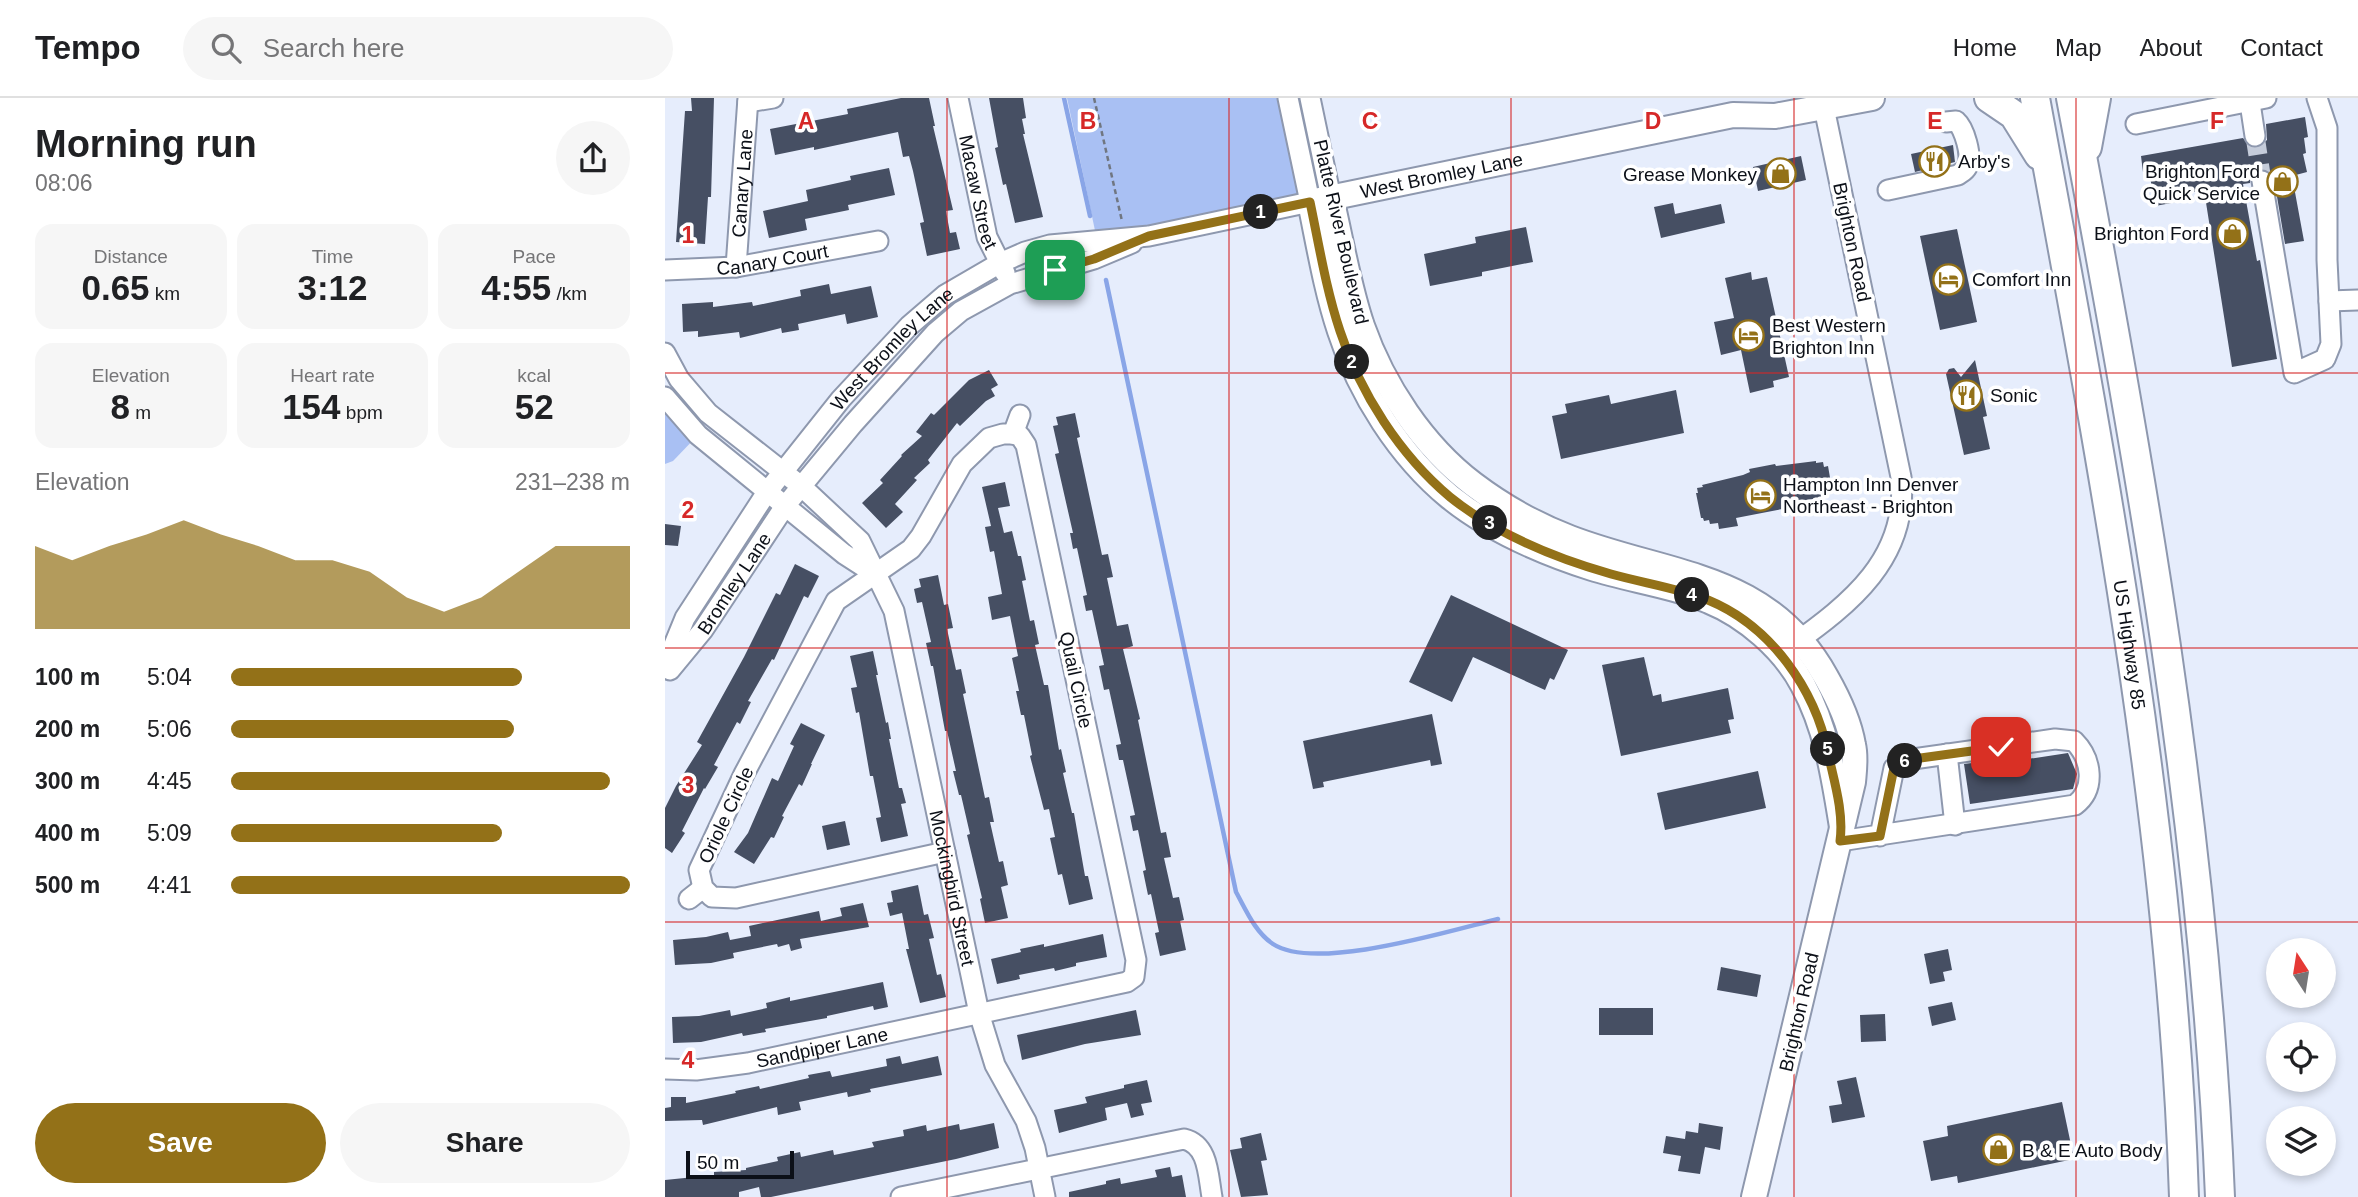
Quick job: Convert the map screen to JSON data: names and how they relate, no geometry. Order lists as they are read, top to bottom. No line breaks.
{"streets":{"highway":["US Highway 85"],"main road":["West Bromley Lane","Platte River Boulevard","Brighton Road"],"street":["Canary Lane","Macaw Street","Canary Court","Bromley Lane","Quail Circle","Oriole Circle","Mockingbird Street","Sandpiper Lane"]},"crossings":[["West Bromley Lane","Macaw Street"],["West Bromley Lane","Platte River Boulevard"],["West Bromley Lane","Brighton Road"],["West Bromley Lane","Bromley Lane"],["West Bromley Lane","Mockingbird Street"],["Canary Lane","Canary Court"],["Platte River Boulevard","Brighton Road"],["Bromley Lane","Mockingbird Street"],["Quail Circle","Mockingbird Street"],["Quail Circle","Sandpiper Lane"],["Oriole Circle","Mockingbird Street"],["Mockingbird Street","Sandpiper Lane"]],"places":{"restaurant":["Arby's","Sonic"],"shop":["Grease Monkey","Brighton Ford Quick Service","Brighton Ford","B & E Auto Body"],"hotel":["Comfort Inn","Best Western Brighton Inn","Hampton Inn Denver Northeast - Brighton"]},"scale_bar":"50 m","north":"top","page":{"header":"Tempo","search":"Search here","nav":["Home","Map","About","Contact"],"heading":["Morning run","08:06"],"pins":["1","2","3","4","5","6"],"stats":[["Distance","0.65 km"],["Time","3:12"],["Pace","4:55 /km"],["Elevation","8 m"],["Heart rate","154 bpm"],["kcal","52"]],"chart":["Elevation","231–238 m"],"list":[{"name":"100 m","note":"5:04"},{"name":"200 m","note":"5:06"},{"name":"300 m","note":"4:45"},{"name":"400 m","note":"5:09"},{"name":"500 m","note":"4:41"}],"buttons":["Save","Share"],"scale":"50 m"},"grid":{"columns":["A","B","C","D","E","F"],"rows":["1","2","3","4"]}}
